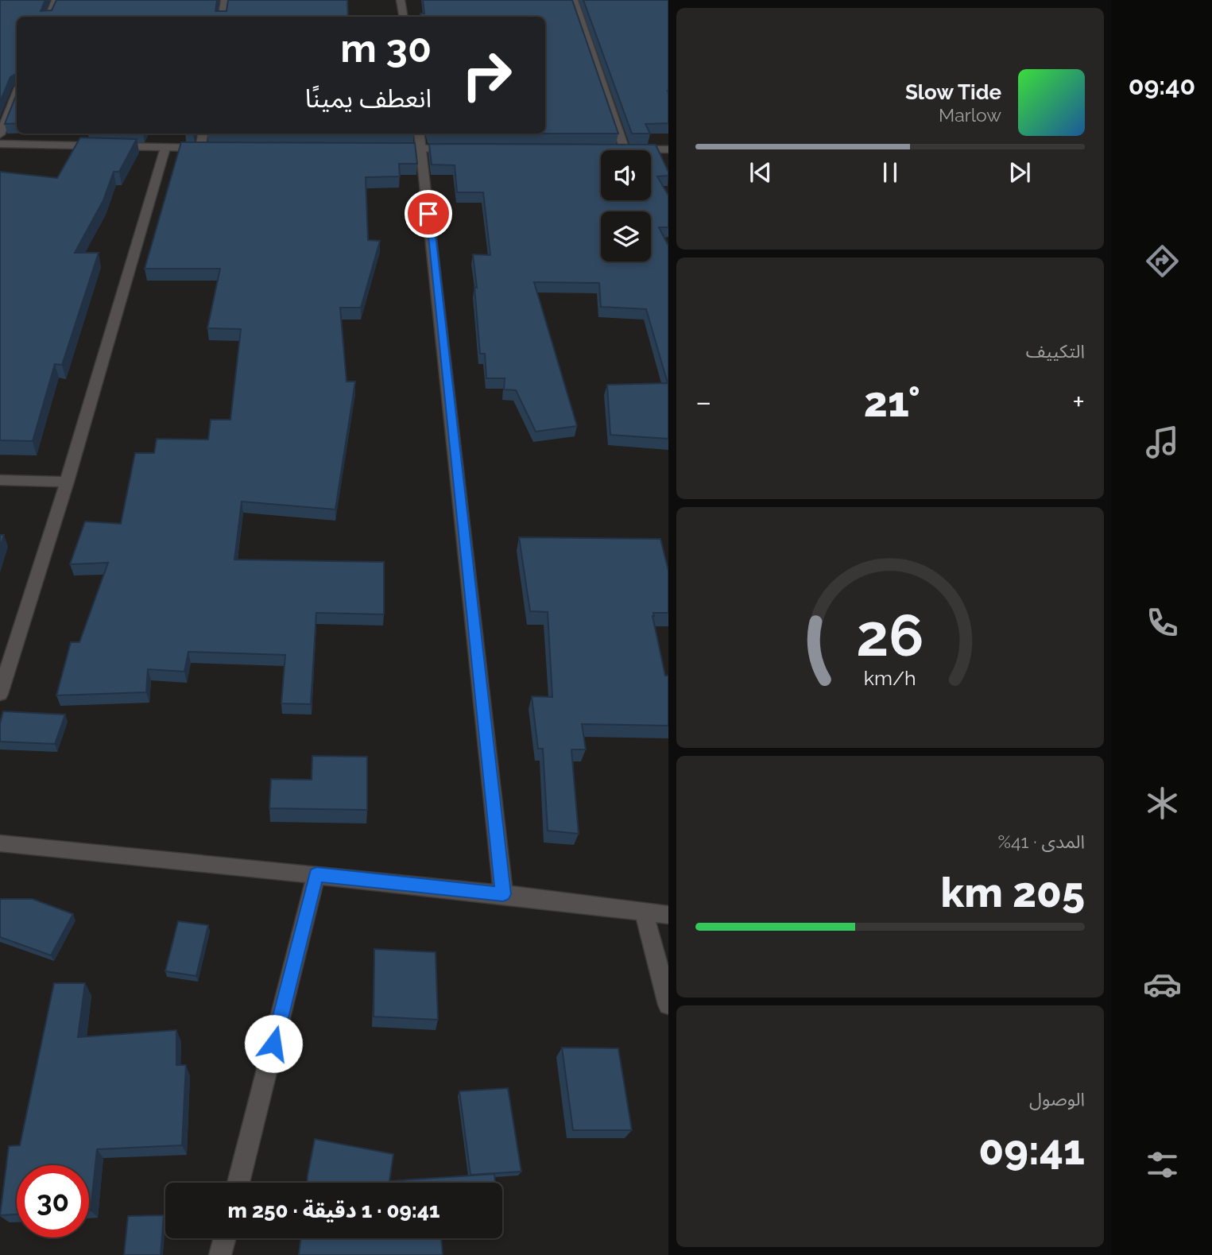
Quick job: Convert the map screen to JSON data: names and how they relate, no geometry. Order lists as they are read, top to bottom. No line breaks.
{"page":{"tabs":"09:40","turn":["30 m","انعطف يمينًا"],"song":["Slow Tide","Marlow"],"tile":["التكييف",["المدى · 41%","205 km"],["الوصول","09:41"]],"heat":["−","21°","+"],"limit":"30","trip":"09:41 · 1 دقيقة · 250 m","gauge":["26","km/h"]}}
